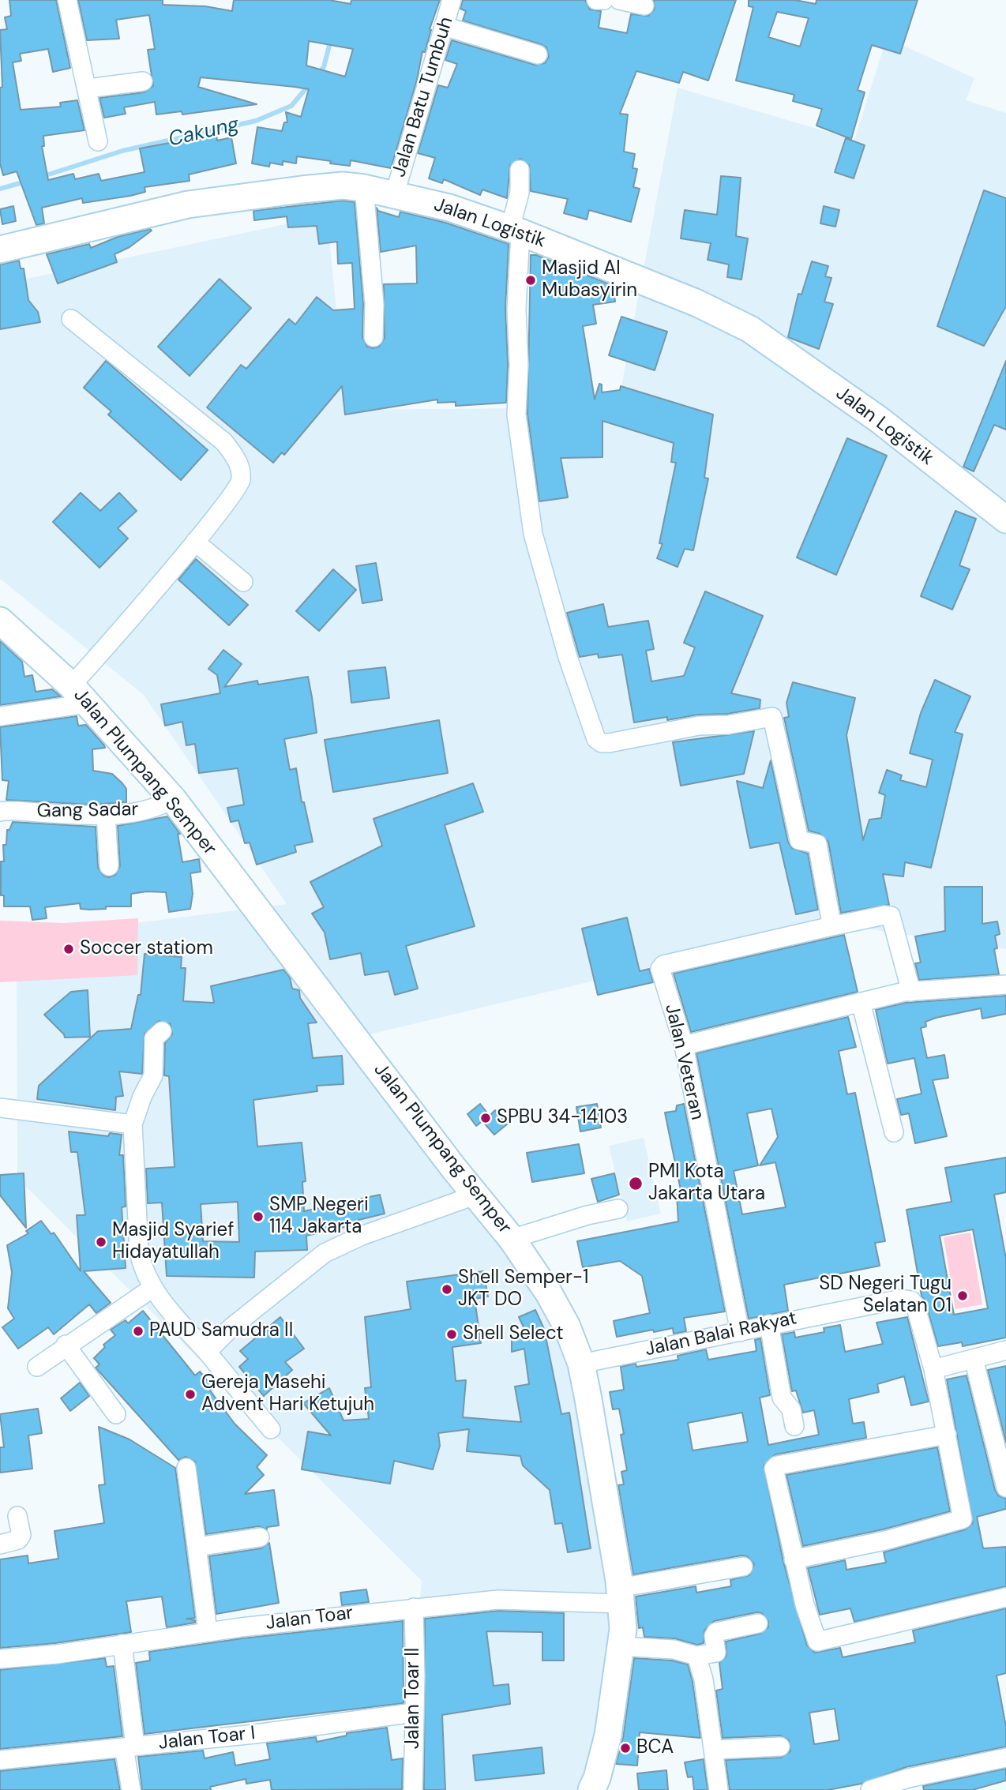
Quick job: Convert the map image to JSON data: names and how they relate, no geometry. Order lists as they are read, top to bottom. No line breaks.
{"streets":{"main road":["Jalan Logistik","Jalan Plumpang Semper"],"street":["Jalan Batu Tumbuh","Gang Sadar","Jalan Veteran","Jalan Balai Rakyat","Jalan Toar","Jalan Toar II","Jalan Toar I"]},"crossings":[["Jalan Batu Tumbuh","Jalan Logistik"],["Jalan Plumpang Semper","Gang Sadar"],["Jalan Plumpang Semper","Jalan Balai Rakyat"],["Jalan Plumpang Semper","Jalan Toar"],["Jalan Veteran","Jalan Balai Rakyat"],["Jalan Toar","Jalan Toar II"],["Jalan Toar II","Jalan Toar I"]],"water":["Cakung"],"places":["Masjid Al Mubasyirin","Soccer statiom","SPBU 34-14103","PMI Kota Jakarta Utara","SMP Negeri 114 Jakarta","Masjid Syarief Hidayatullah","Shell Semper-1 JKT DO","SD Negeri Tugu Selatan 01","PAUD Samudra II","Shell Select","Gereja Masehi Advent Hari Ketujuh","BCA"]}
